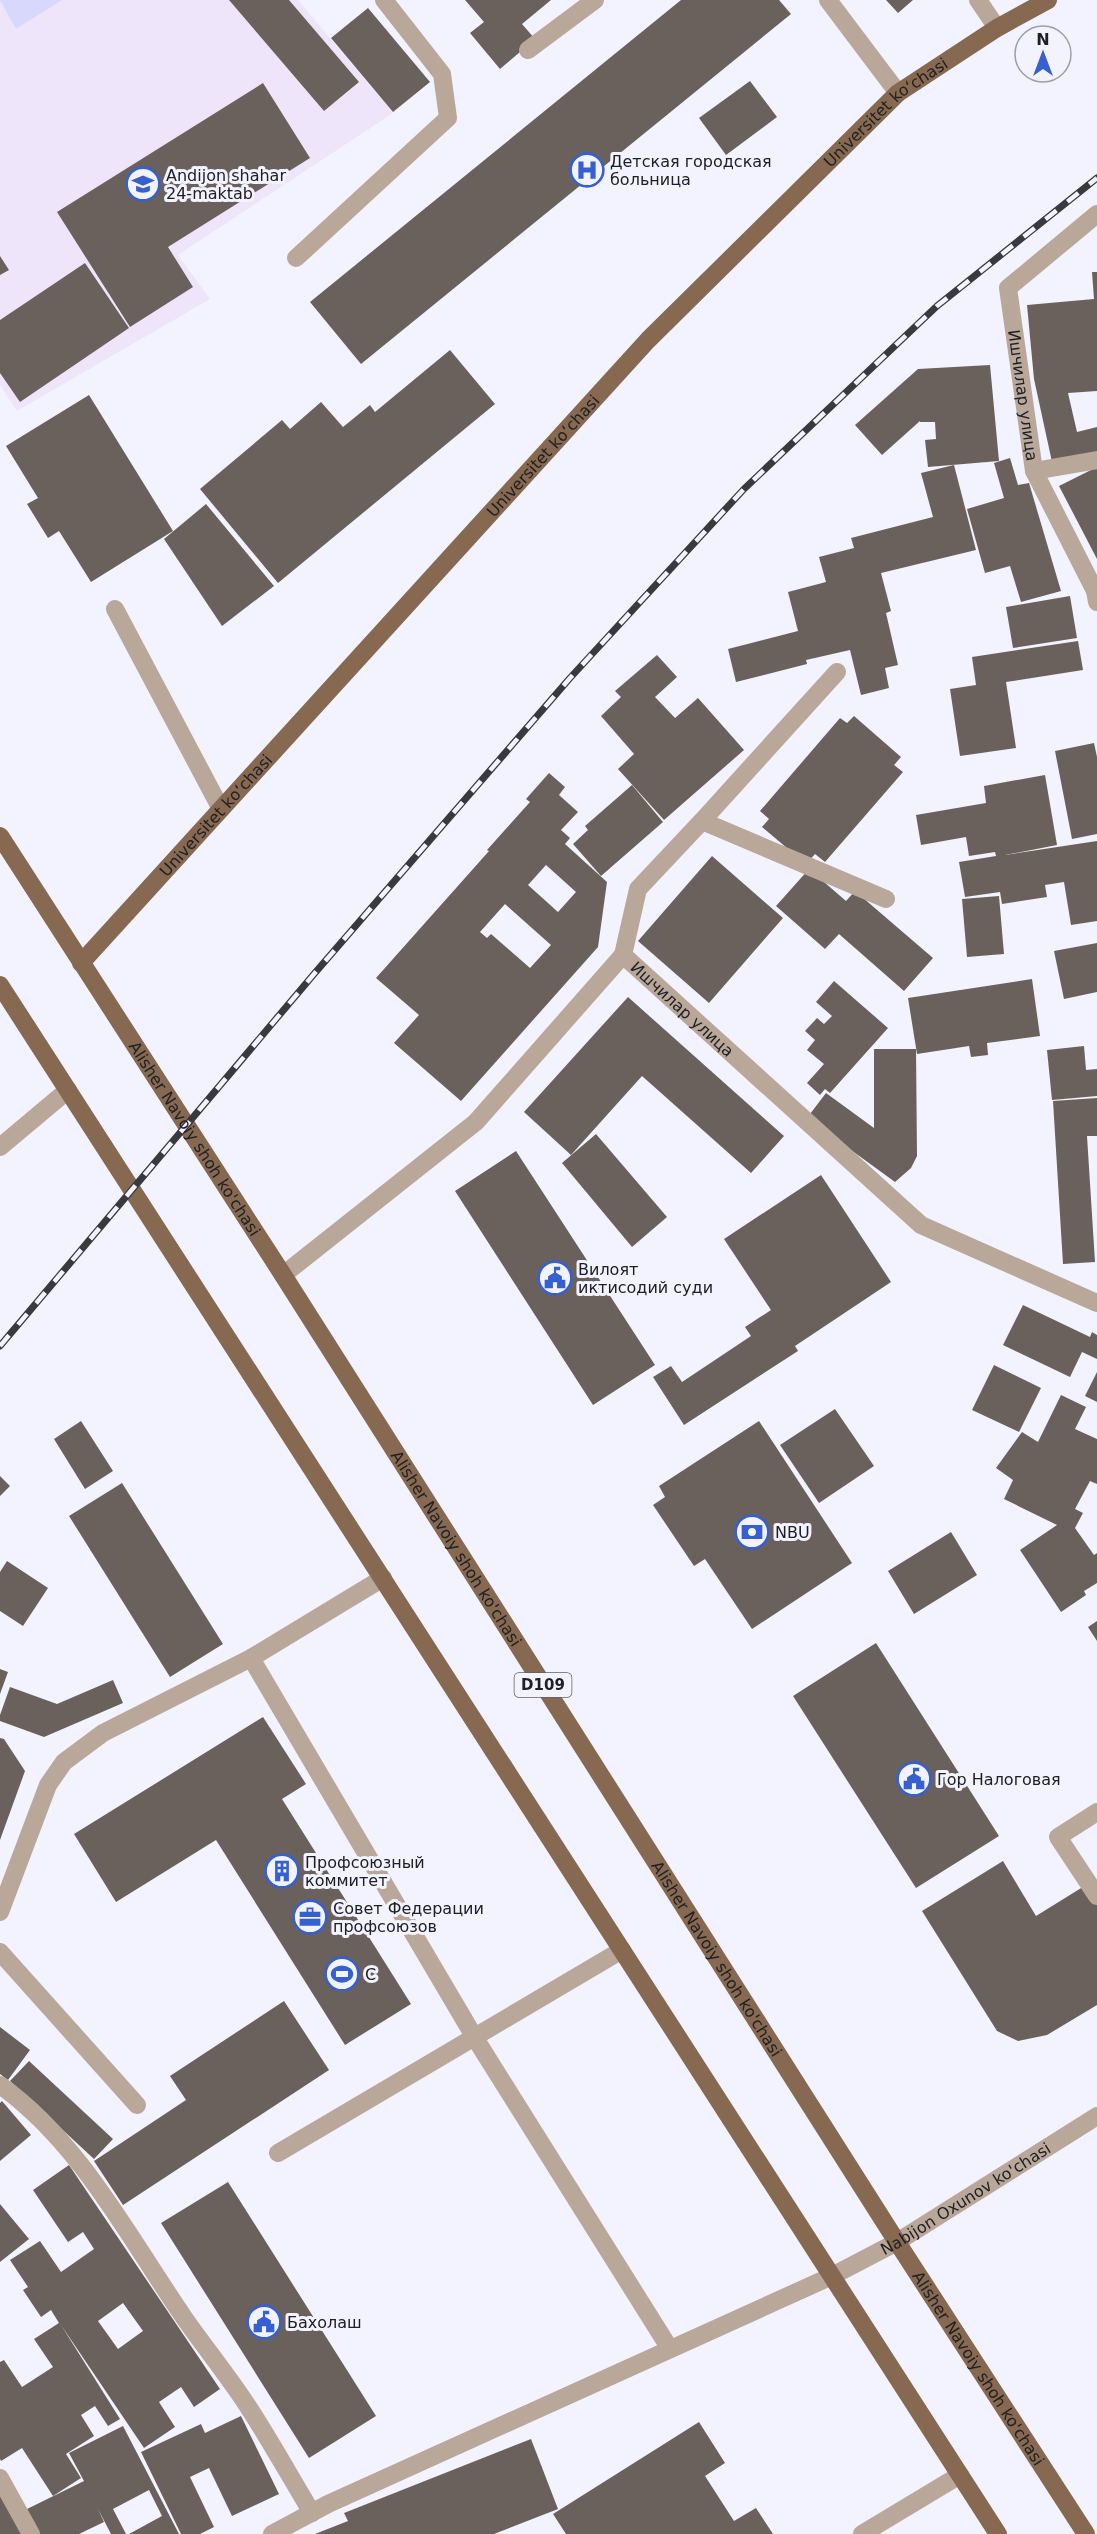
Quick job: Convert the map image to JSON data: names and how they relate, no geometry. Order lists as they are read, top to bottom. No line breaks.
{"streets":{"main road":["Universitet kо‘chasi","Alisher Navoiy shoh ko'chasi","D109"],"street":["Ишчилар улица","Nabijon Oxunov ko'chasi"]},"crossings":[["Universitet kо‘chasi","Alisher Navoiy shoh ko'chasi"],["Ишчилар улица","Alisher Navoiy shoh ko'chasi"],["Alisher Navoiy shoh ko'chasi","Nabijon Oxunov ko'chasi"]],"places":{"hospital":["Детская городская больница"],"school or university":["Andijon shahar 24-maktab"],"public building":["Вилоят иктисодий суди","Гор Налоговая","Бахолаш"],"bank":["NBU"],"building":["Профсоюзный коммитет"],"office":["Совет Федерации профсоюзов"],"sports":["С"]},"north":"top"}
